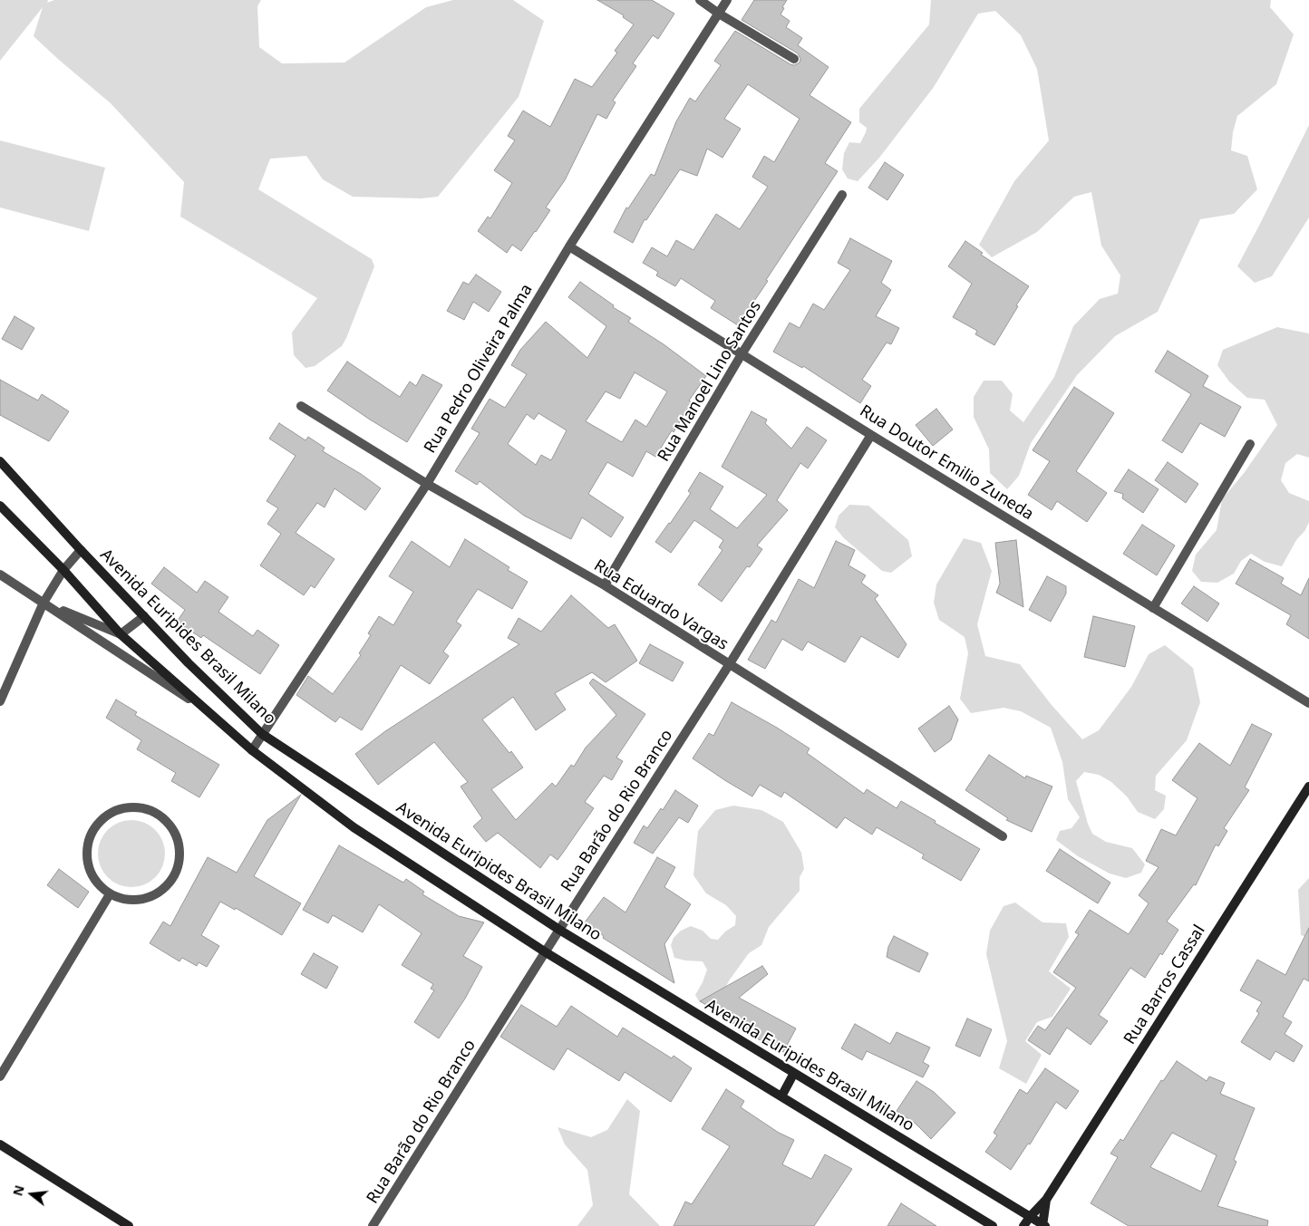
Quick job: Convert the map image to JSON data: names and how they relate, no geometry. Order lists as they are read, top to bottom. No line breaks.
{"streets":{"main road":["Avenida Euripides Brasil Milano","Rua Barros Cassal"],"street":["Rua Pedro Oliveira Palma","Rua Manoel Lino Santos","Rua Doutor Emilio Zuneda","Rua Eduardo Vargas","Rua Barão do Rio Branco"]},"crossings":[["Rua Pedro Oliveira Palma","Rua Doutor Emilio Zuneda"],["Rua Pedro Oliveira Palma","Rua Eduardo Vargas"],["Rua Pedro Oliveira Palma","Avenida Euripides Brasil Milano"],["Rua Manoel Lino Santos","Rua Doutor Emilio Zuneda"],["Rua Manoel Lino Santos","Rua Eduardo Vargas"],["Rua Doutor Emilio Zuneda","Rua Barão do Rio Branco"],["Rua Eduardo Vargas","Rua Barão do Rio Branco"],["Avenida Euripides Brasil Milano","Rua Barão do Rio Branco"],["Avenida Euripides Brasil Milano","Rua Barros Cassal"]],"north":"left"}
